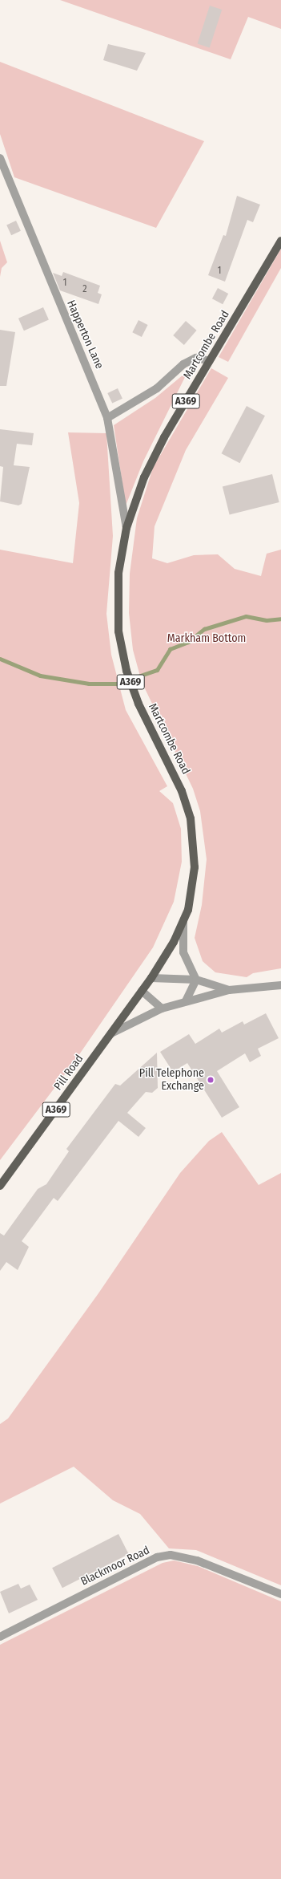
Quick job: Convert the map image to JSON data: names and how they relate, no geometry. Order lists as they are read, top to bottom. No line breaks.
{"streets":{"main road":["Martcombe Road","A369","Pill Road"],"street":["Happerton Lane","Blackmoor Road"]},"crossings":[["Happerton Lane","Martcombe Road"],["Martcombe Road","Pill Road"]],"parks":["Markham Bottom"],"places":["Pill Telephone Exchange"],"house_numbers":["1","1","2"]}
